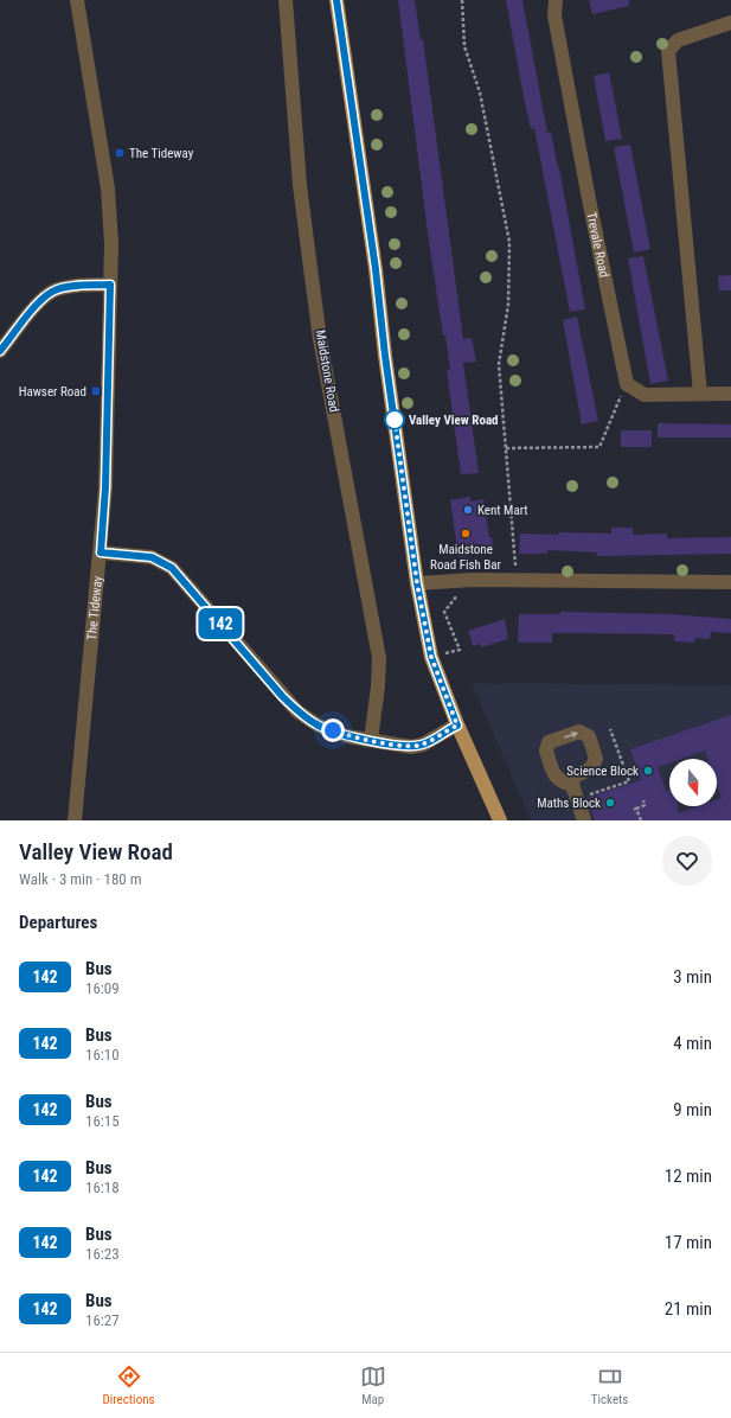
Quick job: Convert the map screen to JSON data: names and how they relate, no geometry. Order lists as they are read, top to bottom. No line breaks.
{"streets":{"street":["Trevale Road","Maidstone Road","The Tideway"]},"places":{"transit":["The Tideway","Hawser Road"],"other":["Valley View Road","Kent Mart","Maidstone Road Fish Bar","Science Block","Maths Block"]},"lines":["bus line 142"],"north":"bottom","page":{"on_map":"142","heading":[["Valley View Road","Walk · 3 min · 180 m"],"Departures"],"list":[{"mark":"142","name":"Bus","note":"16:09","value":"3 min"},{"mark":"142","name":"Bus","note":"16:10","value":"4 min"},{"mark":"142","name":"Bus","note":"16:15","value":"9 min"},{"mark":"142","name":"Bus","note":"16:18","value":"12 min"},{"mark":"142","name":"Bus","note":"16:23","value":"17 min"},{"mark":"142","name":"Bus","note":"16:27","value":"21 min"}],"tabs":["Directions","Map","Tickets"]}}
